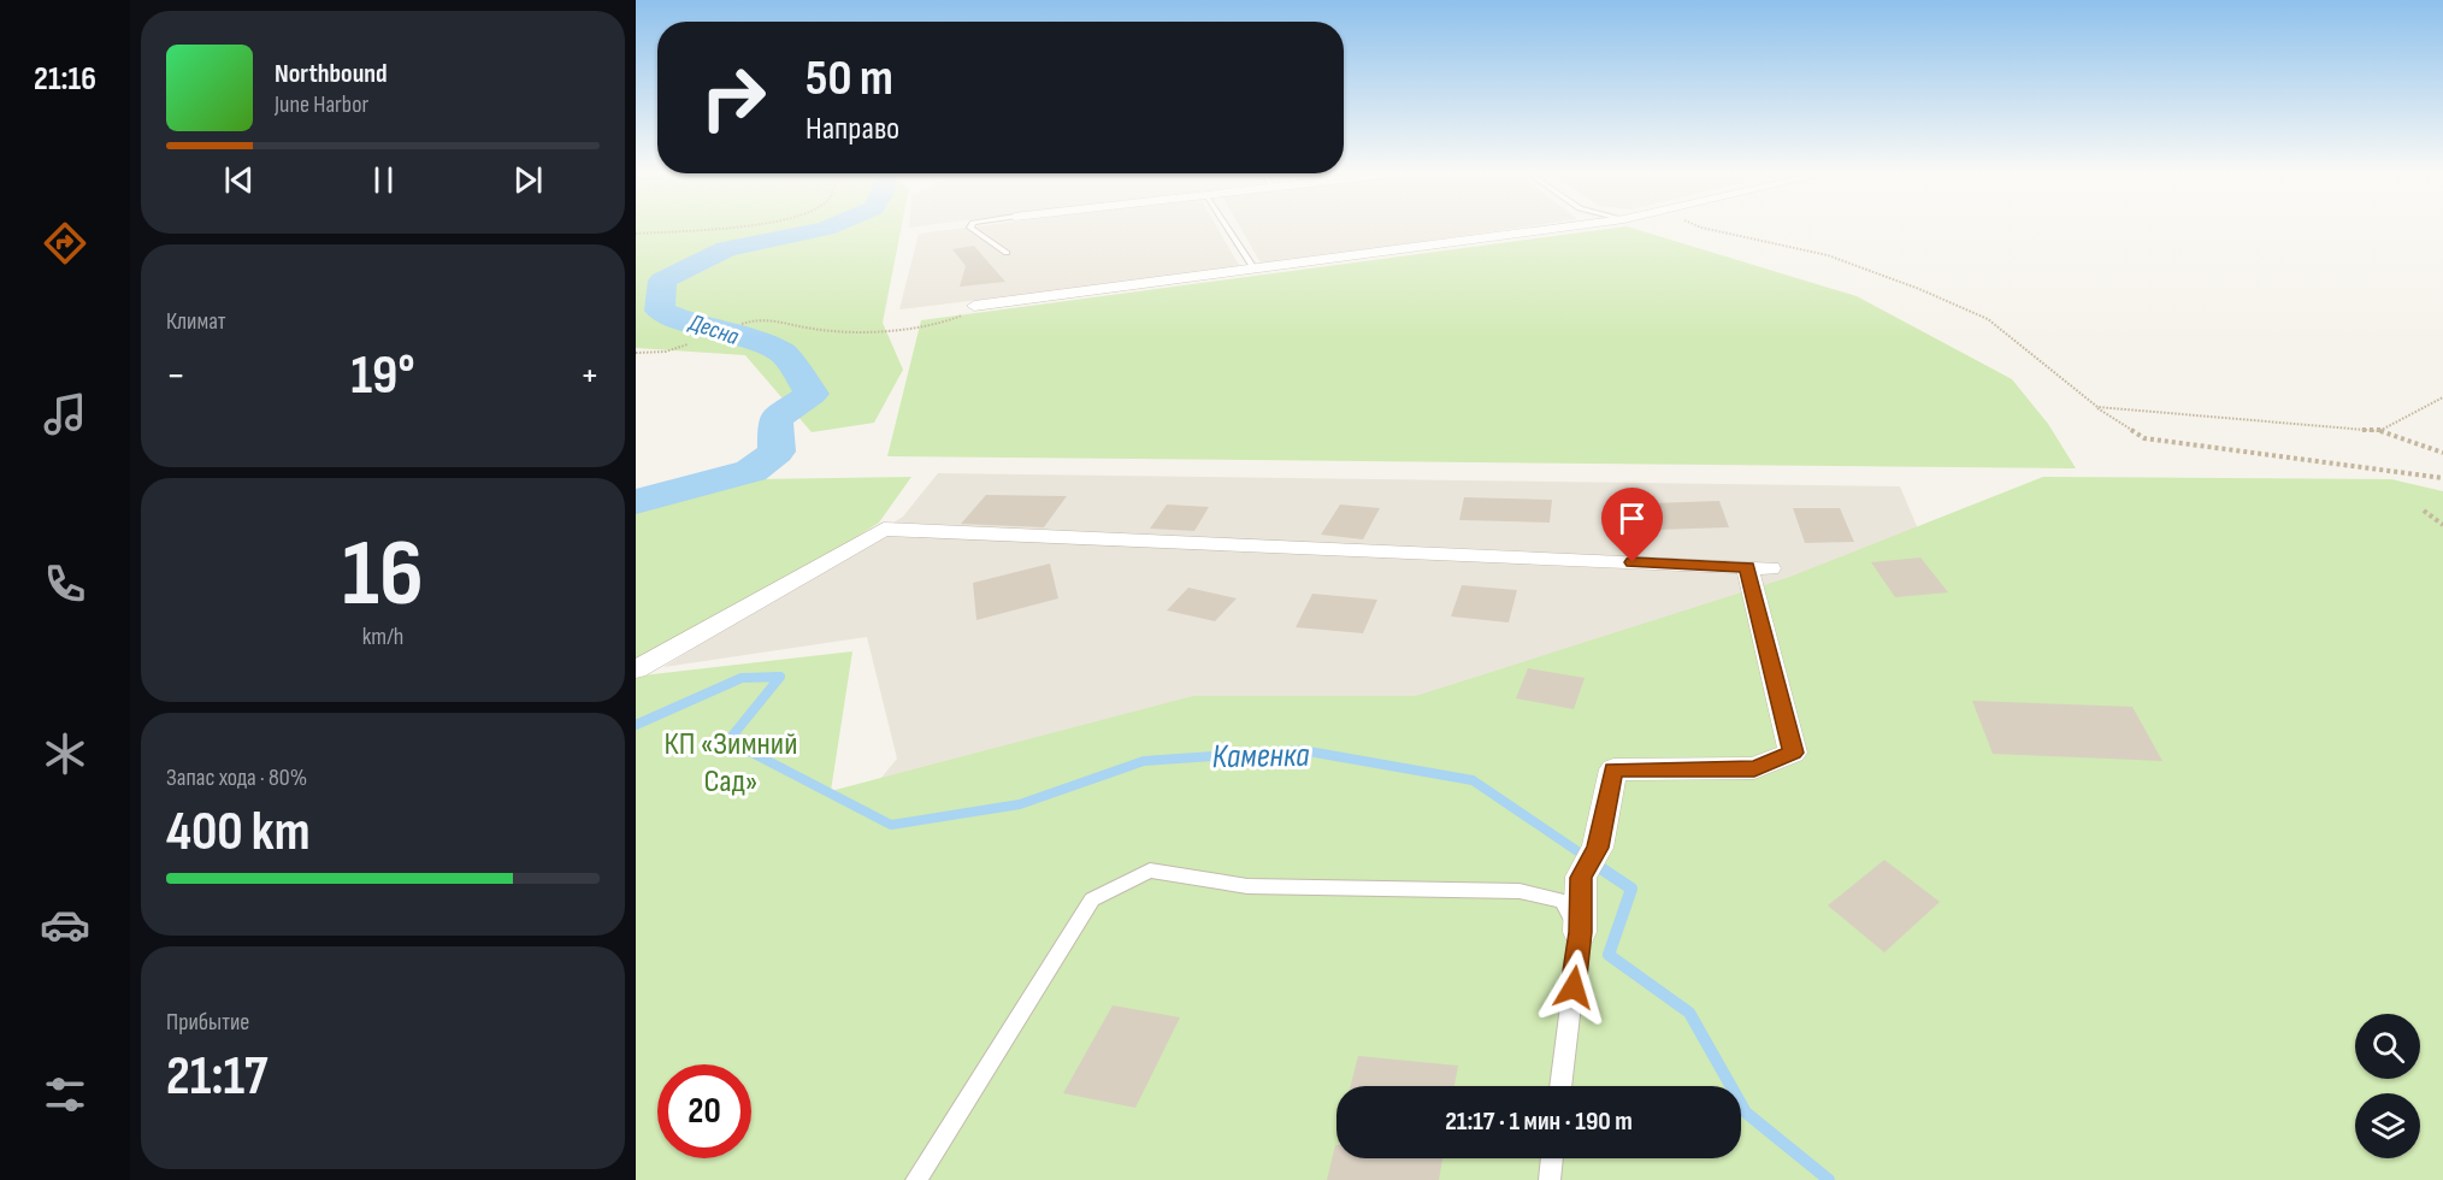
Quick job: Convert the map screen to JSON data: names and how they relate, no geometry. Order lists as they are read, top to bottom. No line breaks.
{"water":["Десна","Каменка"],"parks":["КП «Зимний Сад»"],"page":{"tabs":"21:16","turn":["50 m","Направо"],"song":["Northbound","June Harbor"],"tile":["Климат",["16","km/h"],["Запас хода · 80%","400 km"],["Прибытие","21:17"]],"heat":["−","19°","+"],"limit":"20","trip":"21:17 · 1 мин · 190 m"}}
